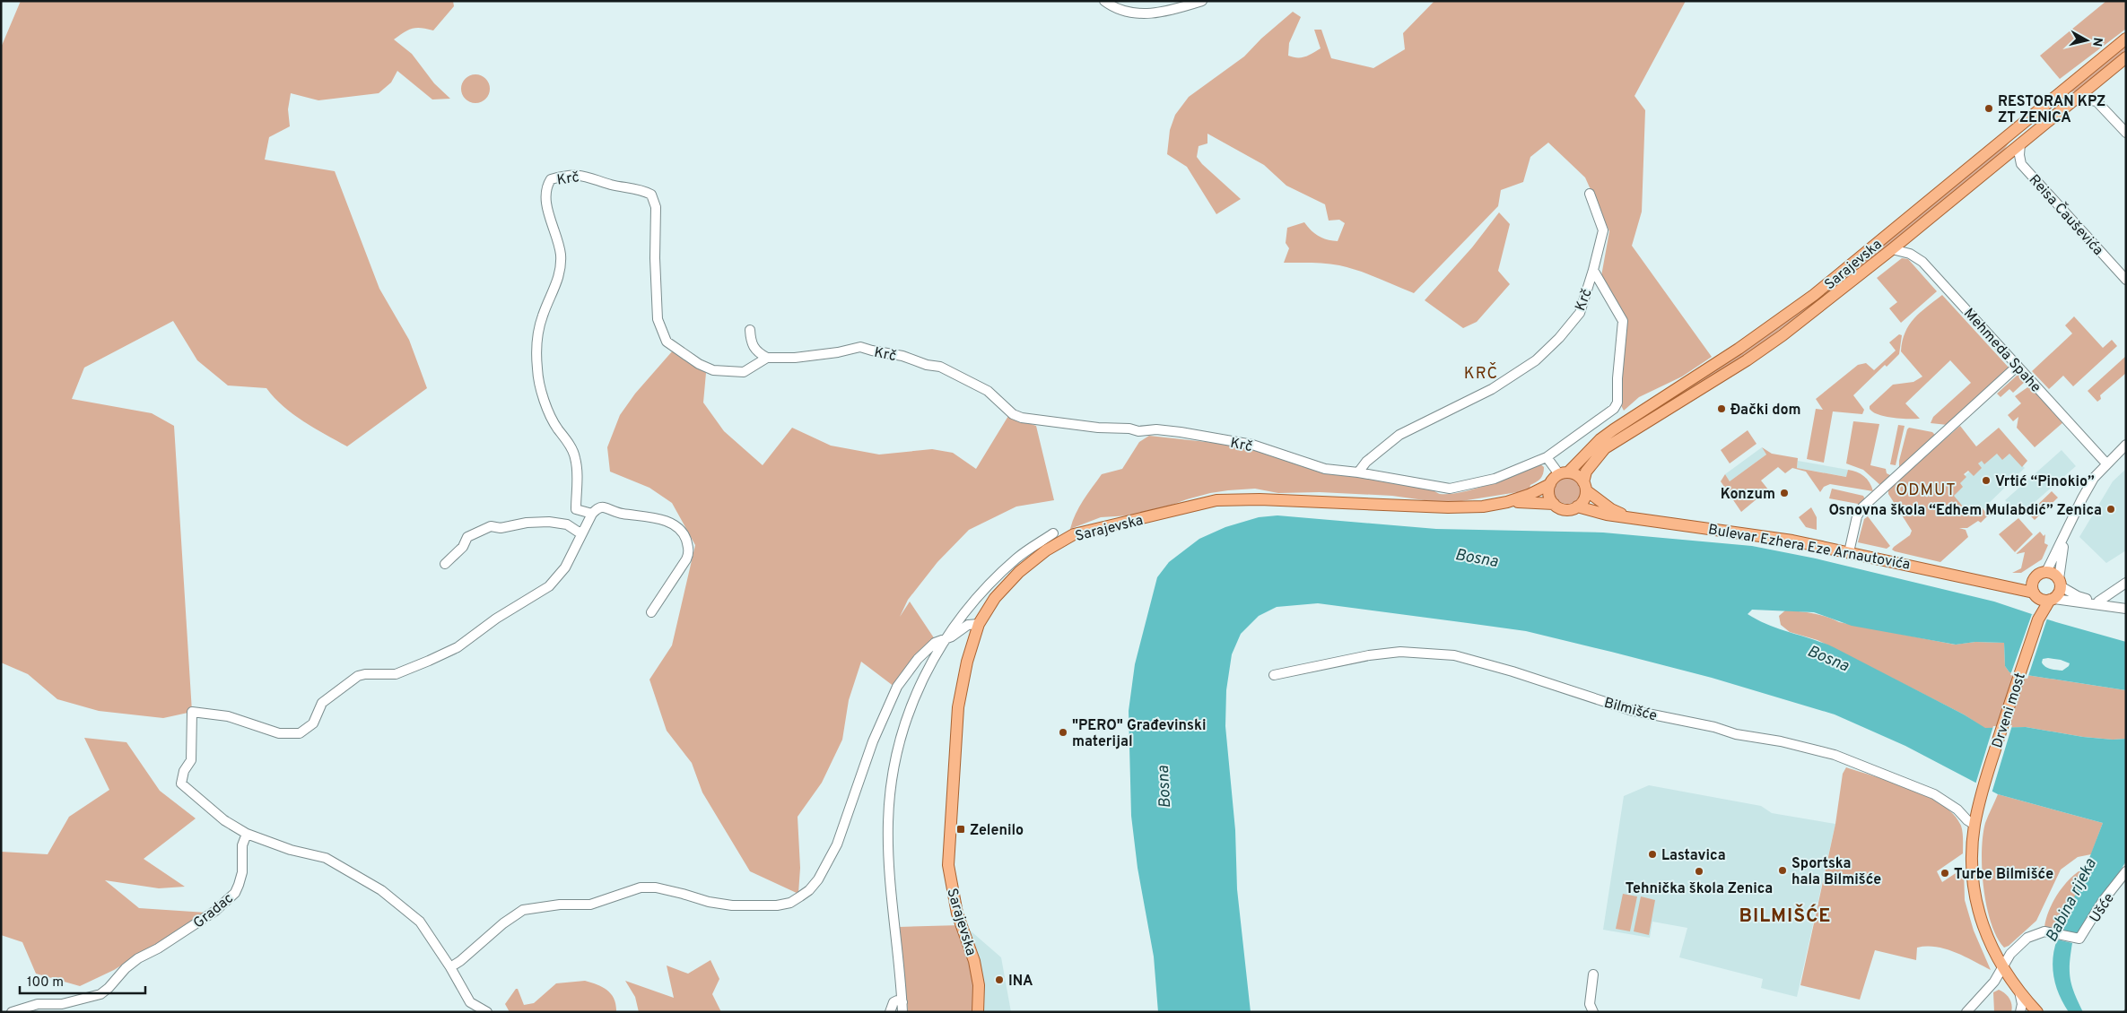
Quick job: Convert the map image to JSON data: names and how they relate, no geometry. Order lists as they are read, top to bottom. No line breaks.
{"streets":{"main road":["Sarajevska","Bulevar Ezhera Eze Arnautovića","Drveni most"],"street":["Krč","Reisa Čauševića","Mehmeda Spahe","Bilmišće","Ušće","Gradac"]},"crossings":[["Reisa Čauševića","Sarajevska"],["Sarajevska","Mehmeda Spahe"],["Sarajevska","Bulevar Ezhera Eze Arnautovića"],["Bilmišće","Drveni most"],["Drveni most","Ušće"]],"districts":["KRČ","ODMUT","BILMIŠĆE"],"water":["Bosna","Babina rijeka"],"places":{"other":["RESTORAN KPZ ZT ZENICA","Đački dom","Vrtić “Pinokio”","Konzum","Osnovna škola “Edhem Mulabdić” Zenica","\"PERO\" Građevinski materijal","Lastavica","Sportska hala Bilmišće","Tehnička škola Zenica","Turbe Bilmišće","INA"],"transit":["Zelenilo"]},"scale_bar":"100 m","north":"right"}
